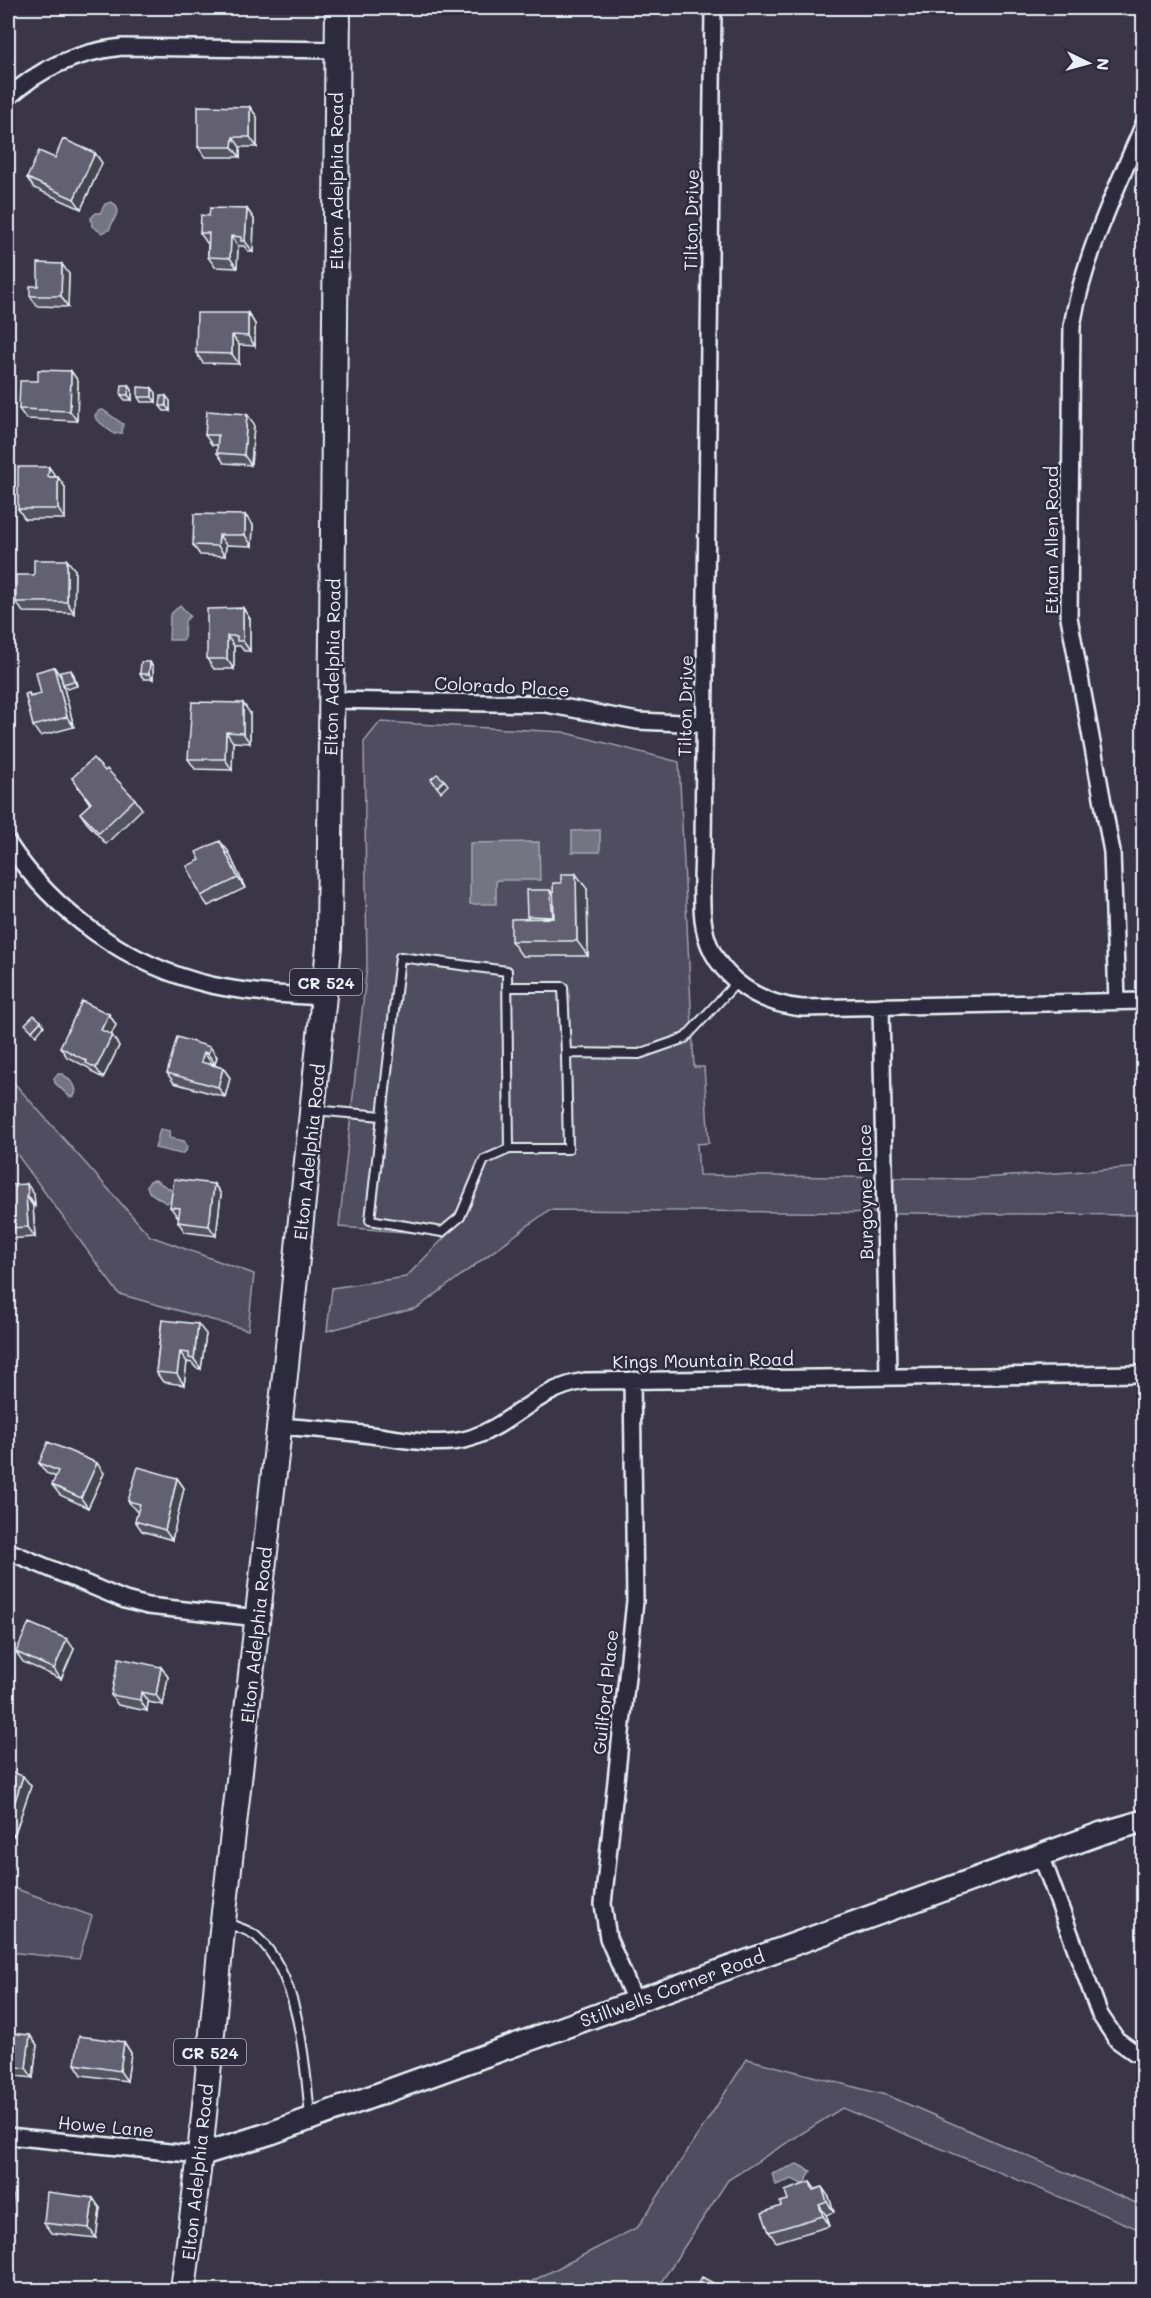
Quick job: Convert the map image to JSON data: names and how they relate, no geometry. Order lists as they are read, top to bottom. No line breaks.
{"streets":{"main road":["Elton Adelphia Road","CR 524"],"street":["Tilton Drive","Ethan Allen Road","Colorado Place","Burgoyne Place","Kings Mountain Road","Guilford Place","Stillwells Corner Road","Howe Lane"]},"crossings":[["Elton Adelphia Road","Colorado Place"],["Elton Adelphia Road","Kings Mountain Road"],["Elton Adelphia Road","Stillwells Corner Road"],["Elton Adelphia Road","Howe Lane"],["Tilton Drive","Ethan Allen Road"],["Tilton Drive","Colorado Place"],["Tilton Drive","Burgoyne Place"],["Burgoyne Place","Kings Mountain Road"],["Kings Mountain Road","Guilford Place"],["Guilford Place","Stillwells Corner Road"],["Stillwells Corner Road","Howe Lane"]],"north":"right"}
